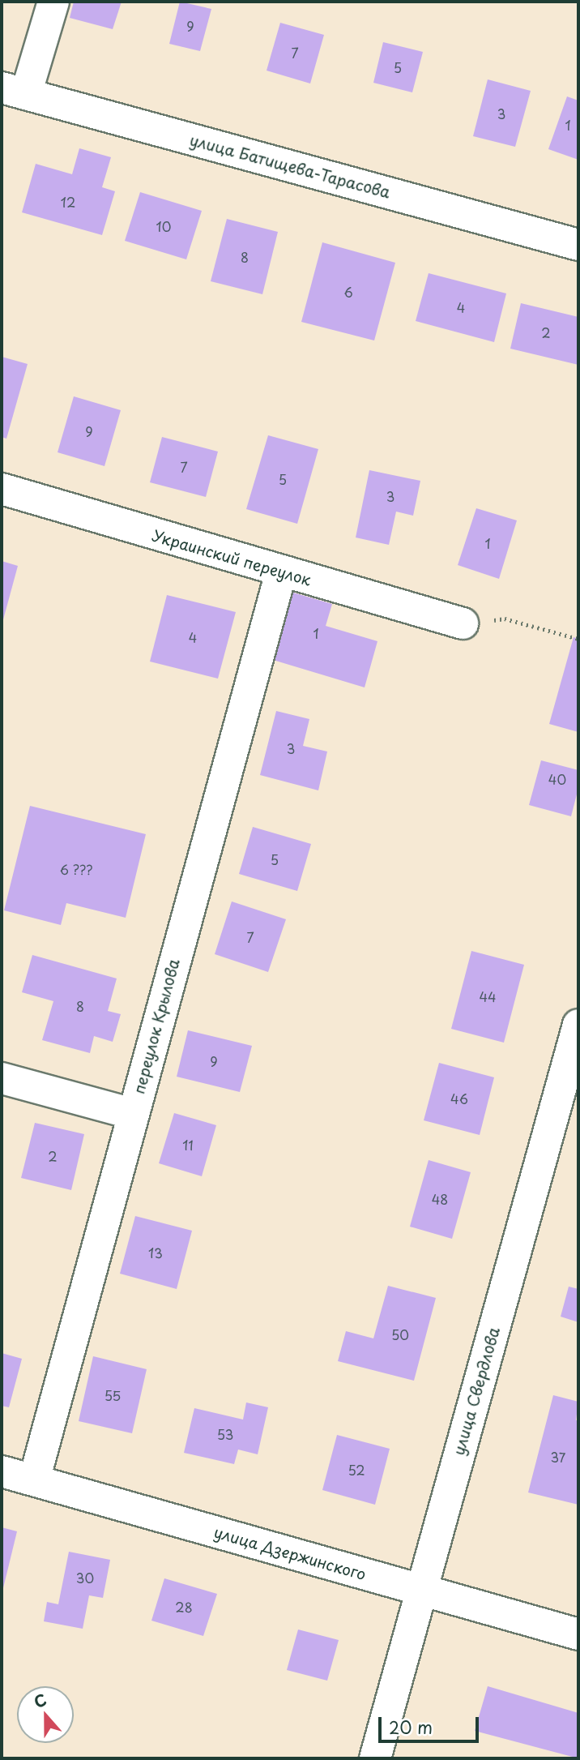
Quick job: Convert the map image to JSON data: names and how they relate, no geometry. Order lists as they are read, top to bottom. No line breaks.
{"streets":{"street":["улица Батищева-Тарасова","Украинский переулок","переулок Крылова","улица Свердлова","улица Дзержинского"]},"crossings":[["Украинский переулок","переулок Крылова"],["переулок Крылова","улица Дзержинского"],["улица Свердлова","улица Дзержинского"]],"house_numbers":["9","7","5","3","1","12","10","8","6","4","2","9","7","5","3","1","1","4","3","40","5","6 ???","7","44","8","9","46","11","2","48","13","50","55","53","37","52","30","28"],"scale_bar":"20 m","north":"top"}
